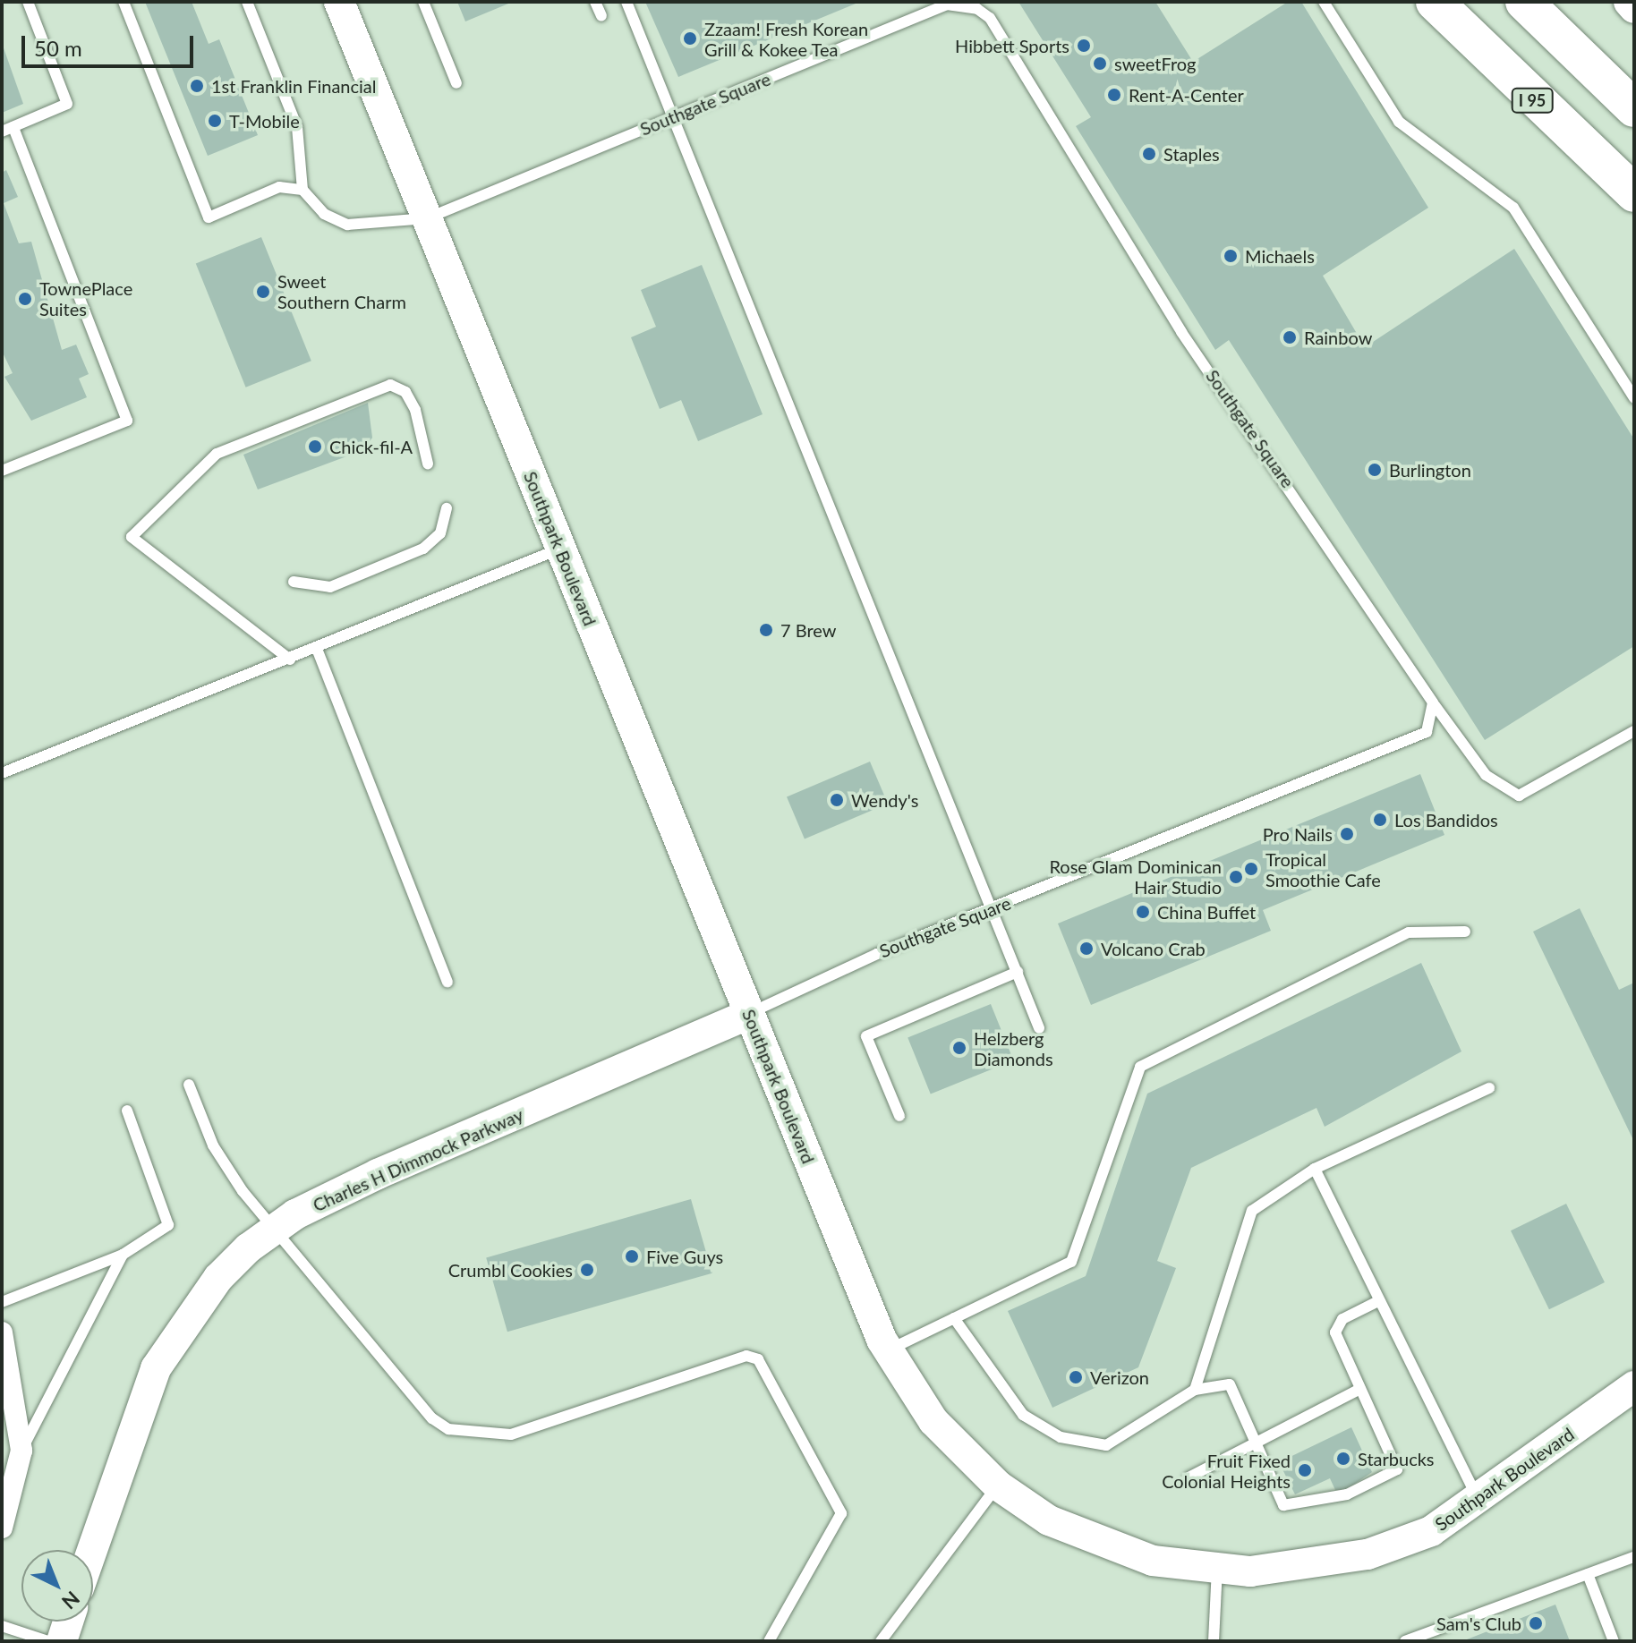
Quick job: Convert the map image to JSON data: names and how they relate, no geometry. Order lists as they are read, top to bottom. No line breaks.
{"streets":{"highway":["I 95"],"main road":["Southpark Boulevard","Charles H Dimmock Parkway"],"lane":["Southgate Square"]},"crossings":[["Southgate Square","Southpark Boulevard"],["Southgate Square","Charles H Dimmock Parkway"],["Southpark Boulevard","Charles H Dimmock Parkway"]],"places":["Zzaam! Fresh Korean Grill & Kokee Tea","Hibbett Sports","sweetFrog","1st Franklin Financial","Rent-A-Center","T-Mobile","Staples","Michaels","Sweet Southern Charm","TownePlace Suites","Rainbow","Chick-fil-A","Burlington","7 Brew","Wendy's","Los Bandidos","Pro Nails","Tropical Smoothie Cafe","Rose Glam Dominican Hair Studio","China Buffet","Volcano Crab","Helzberg Diamonds","Five Guys","Crumbl Cookies","Verizon","Starbucks","Fruit Fixed Colonial Heights","Sam's Club"],"scale_bar":"50 m","north":"bottom right"}
